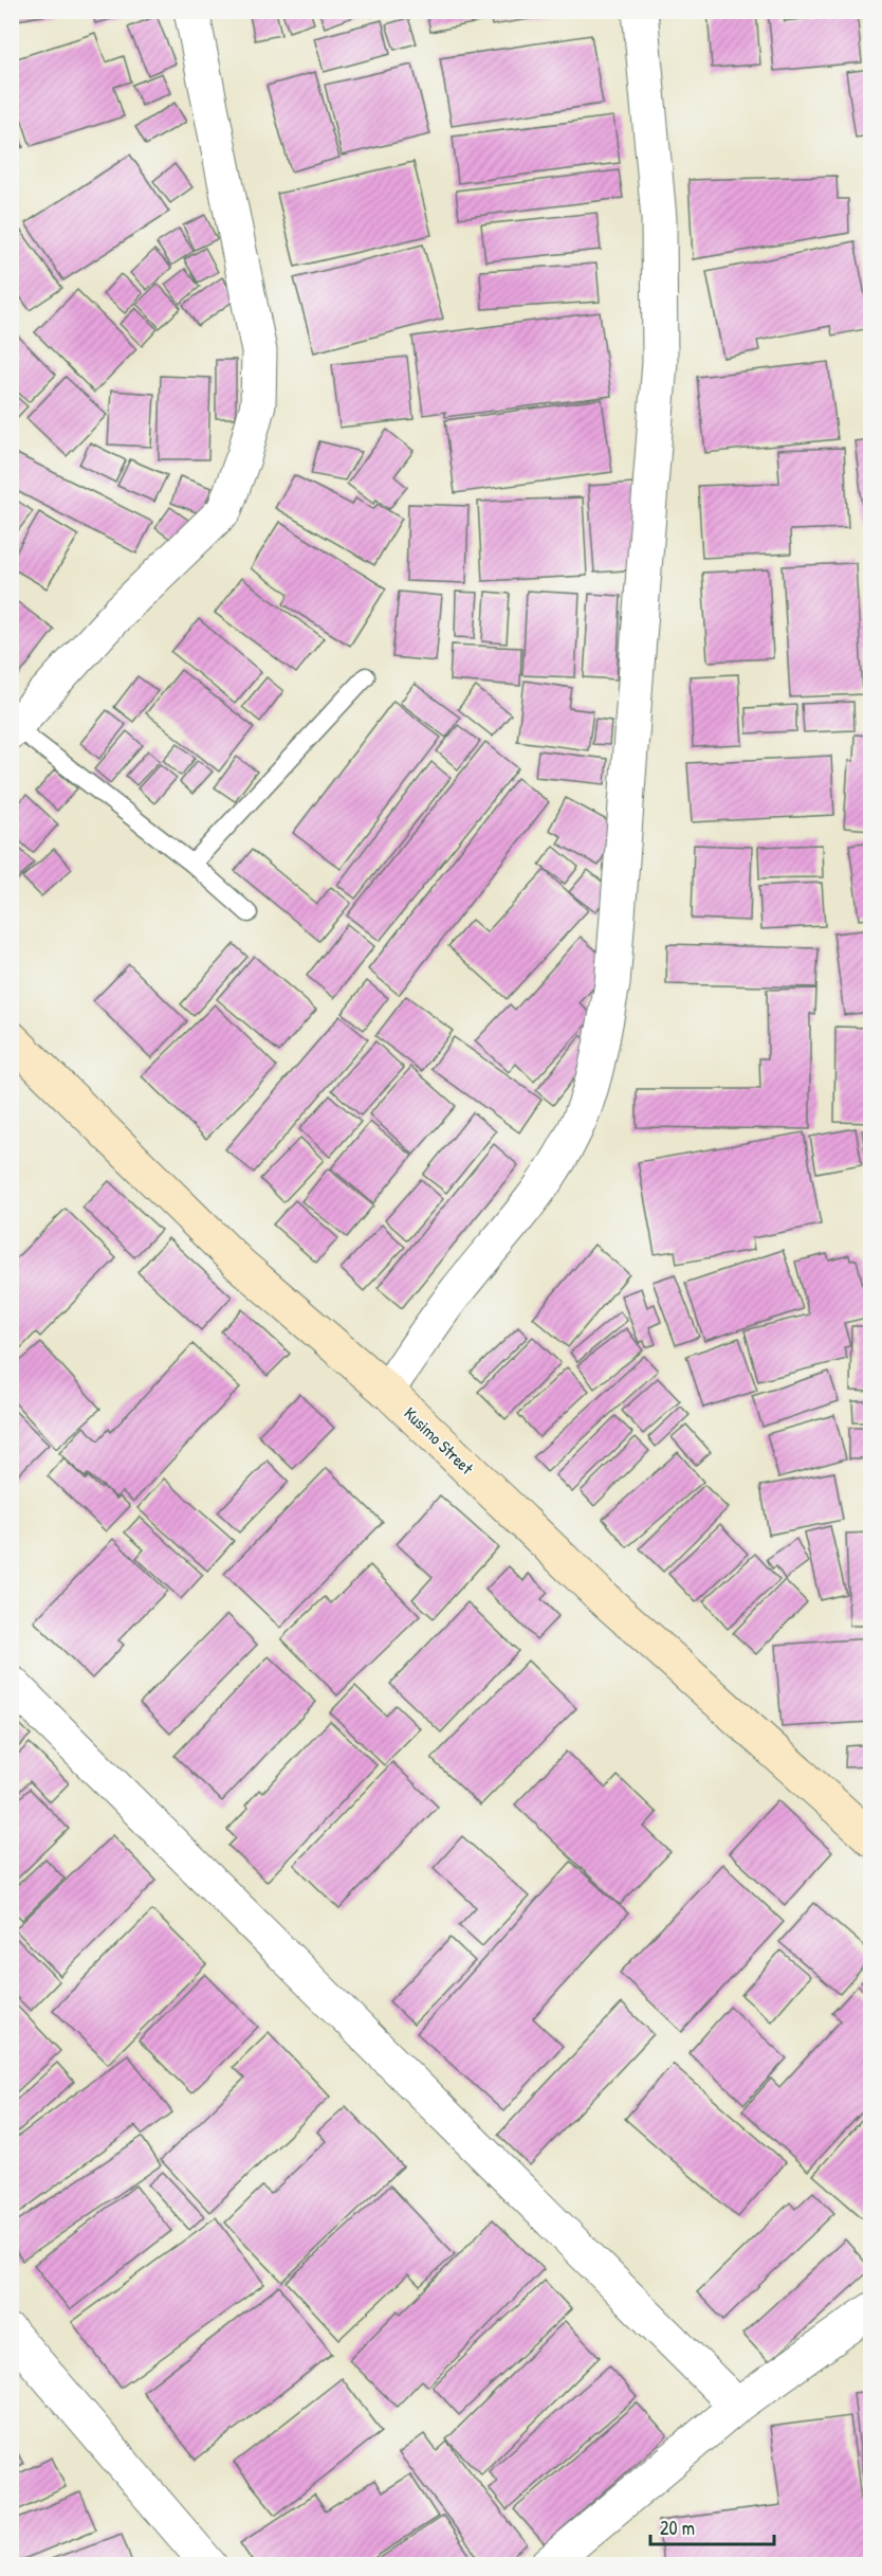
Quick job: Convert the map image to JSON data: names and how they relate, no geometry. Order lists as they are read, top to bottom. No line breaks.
{"streets":{"street":["Kusimo Street"]},"scale_bar":"20 m"}
